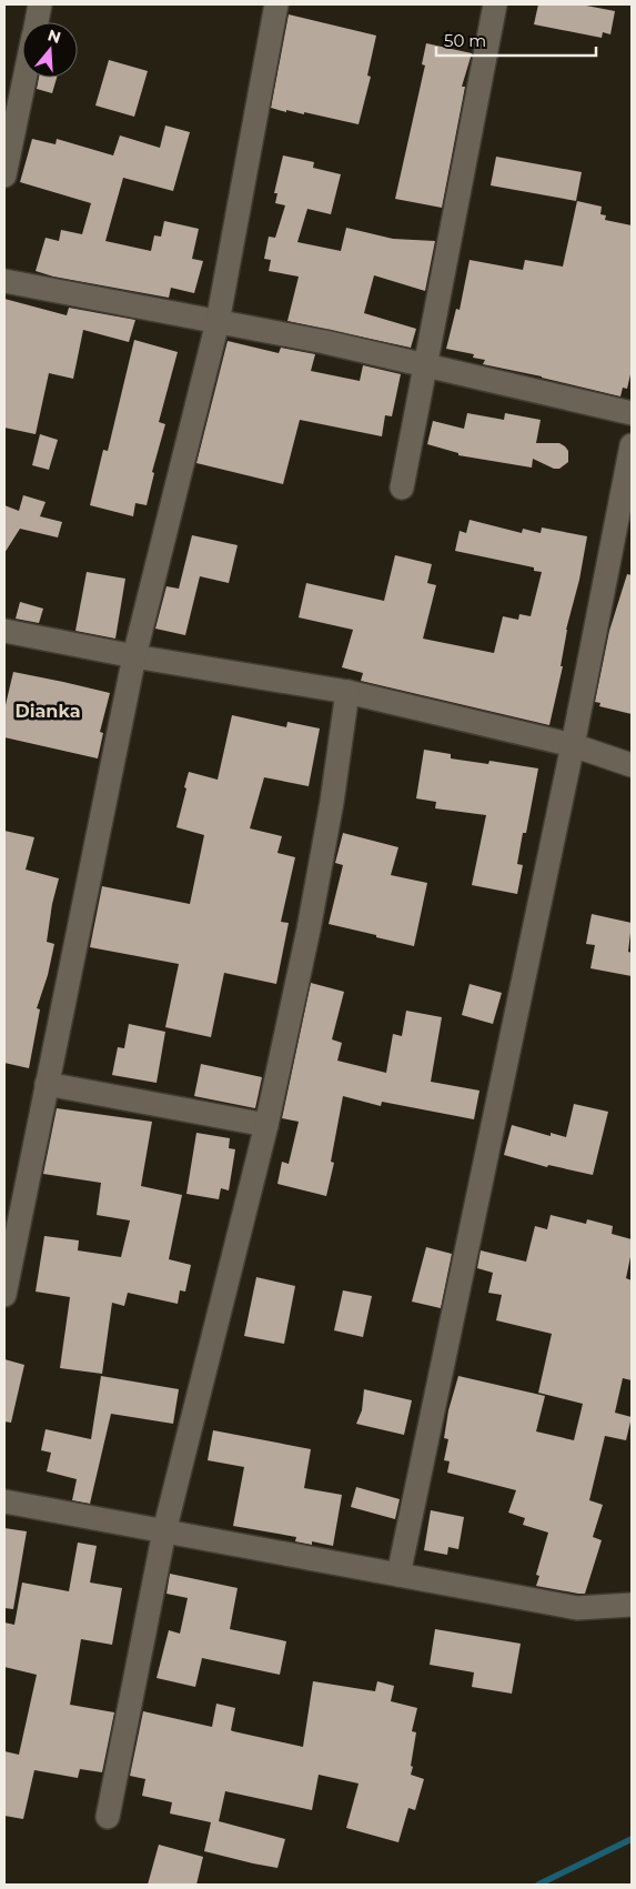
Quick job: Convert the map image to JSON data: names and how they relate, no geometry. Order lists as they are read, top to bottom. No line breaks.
{"districts":["Dianka"],"scale_bar":"50 m","north":"top"}
